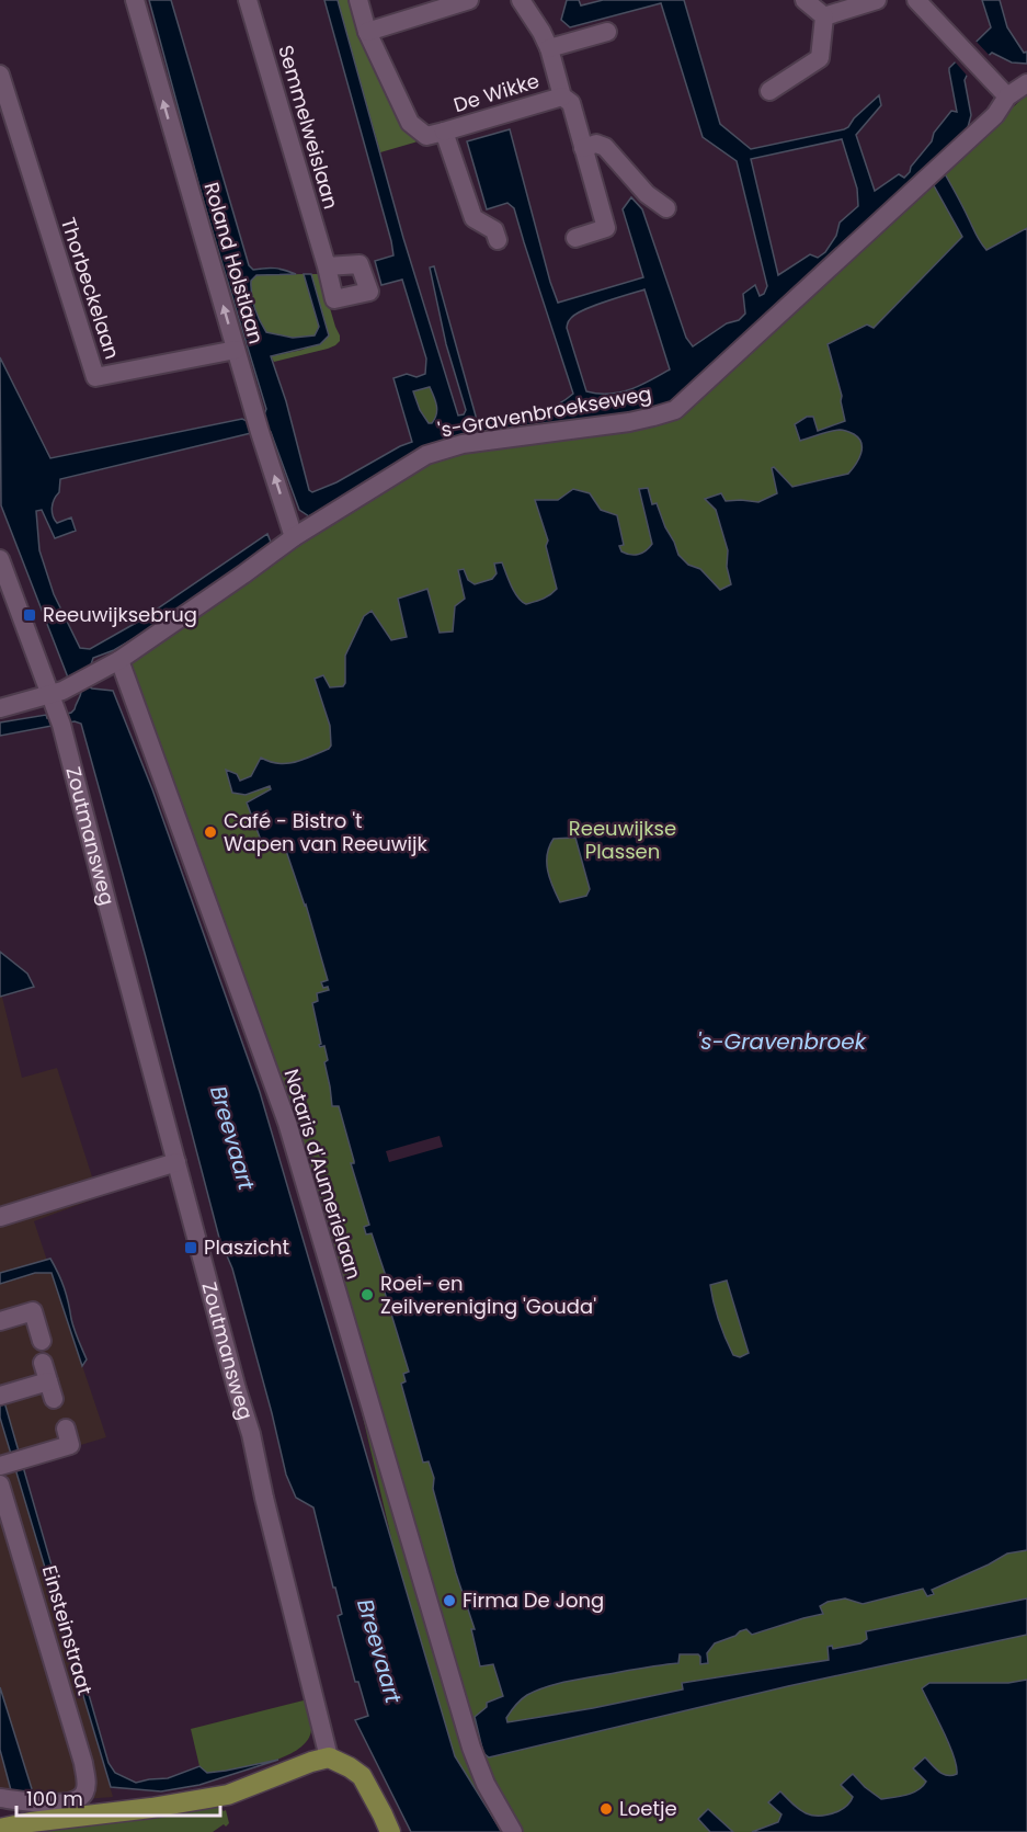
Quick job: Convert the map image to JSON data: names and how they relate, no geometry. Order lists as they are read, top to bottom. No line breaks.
{"streets":{"street":["De Wikke","Semmelweislaan","Roland Holstlaan","Thorbeckelaan","'s-Gravenbroekseweg","Zoutmansweg","Notaris d'Aumerielaan","Einsteinstraat"]},"crossings":[["Roland Holstlaan","Thorbeckelaan"],["Roland Holstlaan","'s-Gravenbroekseweg"],["'s-Gravenbroekseweg","Zoutmansweg"],["'s-Gravenbroekseweg","Notaris d'Aumerielaan"]],"one_way":["Roland Holstlaan"],"water":["'s-Gravenbroek","Breevaart"],"parks":["Reeuwijkse Plassen"],"places":{"transit":["Reeuwijksebrug","Plaszicht"],"other":["Café - Bistro 't Wapen van Reeuwijk","Roei- en Zeilvereniging 'Gouda'","Firma De Jong","Loetje"]},"scale_bar":"100 m"}
